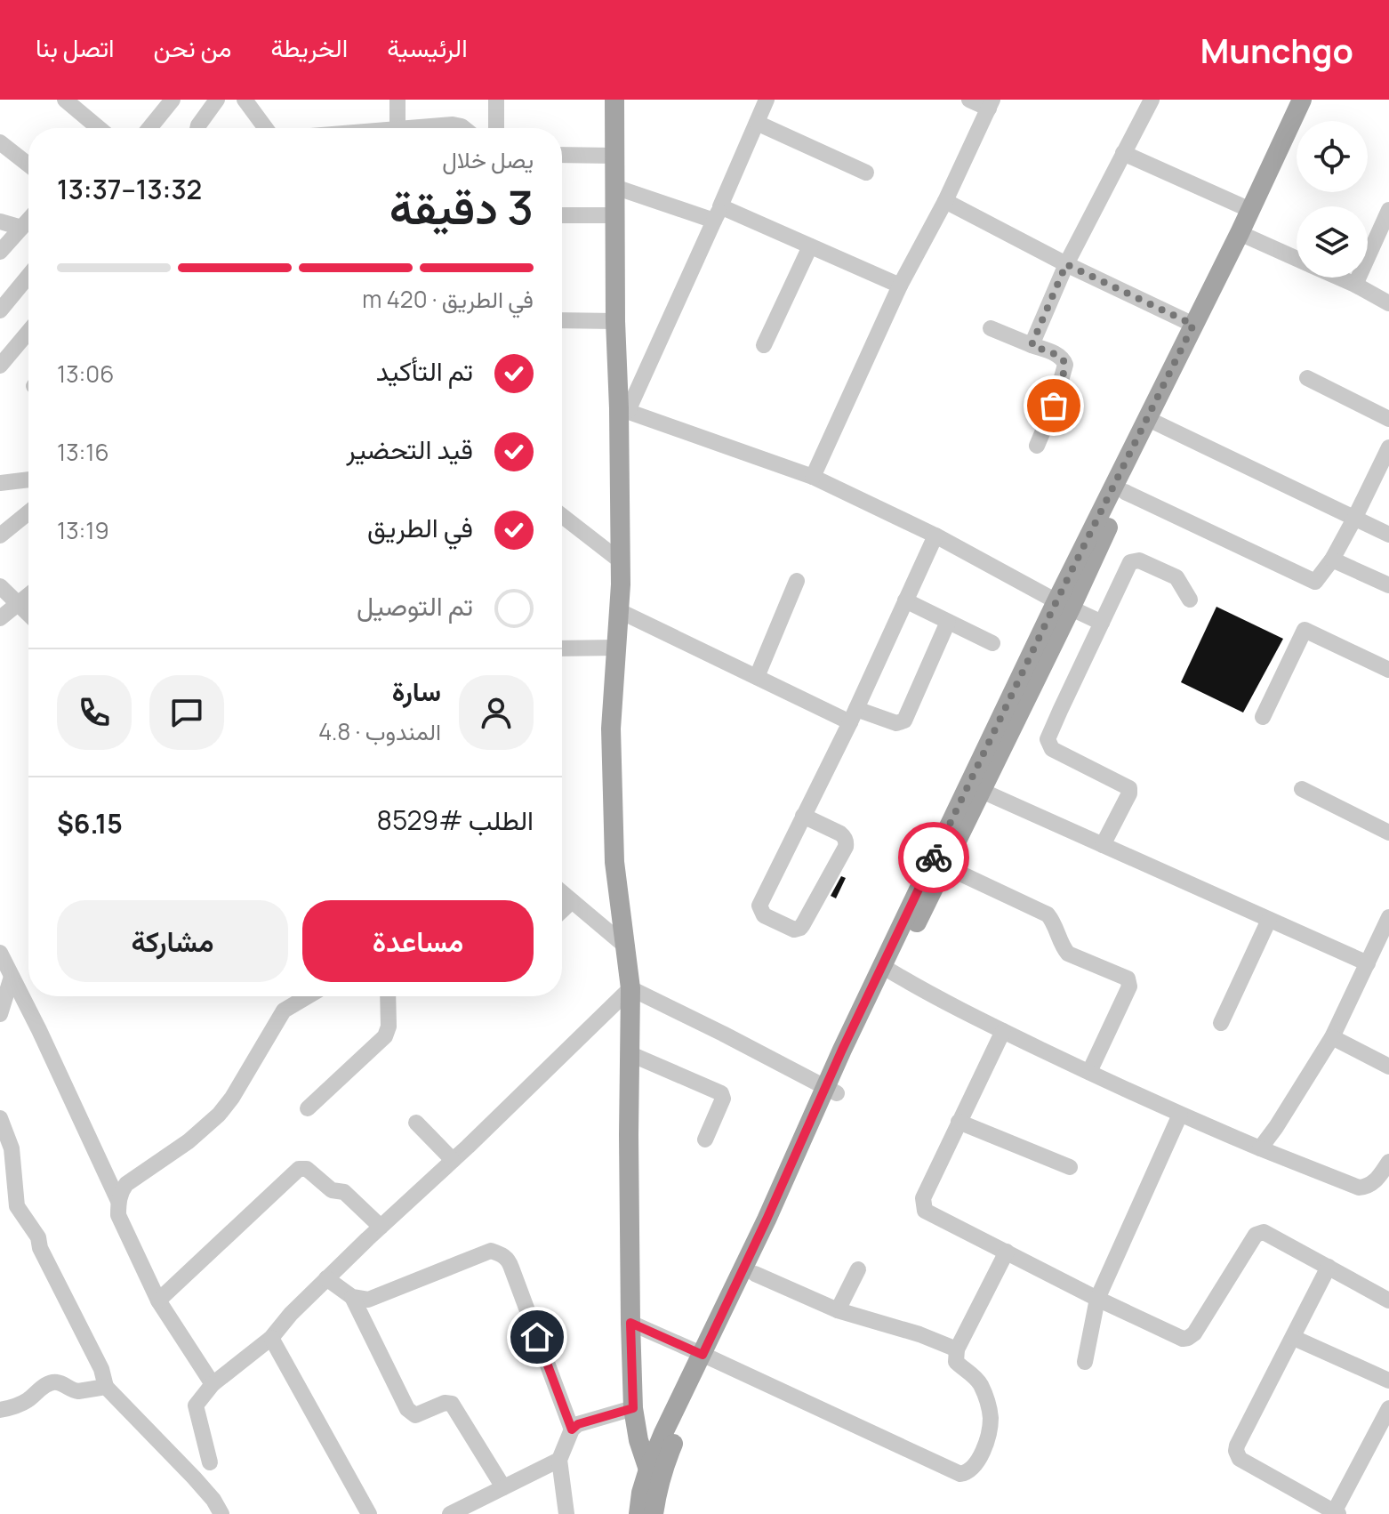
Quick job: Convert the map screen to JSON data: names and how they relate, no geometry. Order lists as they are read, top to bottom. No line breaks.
{"page":{"header":"Munchgo","nav":["الرئيسية","الخريطة","من نحن","اتصل بنا"],"heading":["3 دقيقة","يصل خلال","13:32–13:37"],"panel":["سارة","المندوب · 4.8","الطلب #8529","$6.15"],"bar":"في الطريق · 420 m","list":[["تم التأكيد","13:06"],["قيد التحضير","13:16"],["في الطريق","13:19"],"تم التوصيل"],"buttons":["مساعدة","مشاركة"]}}
